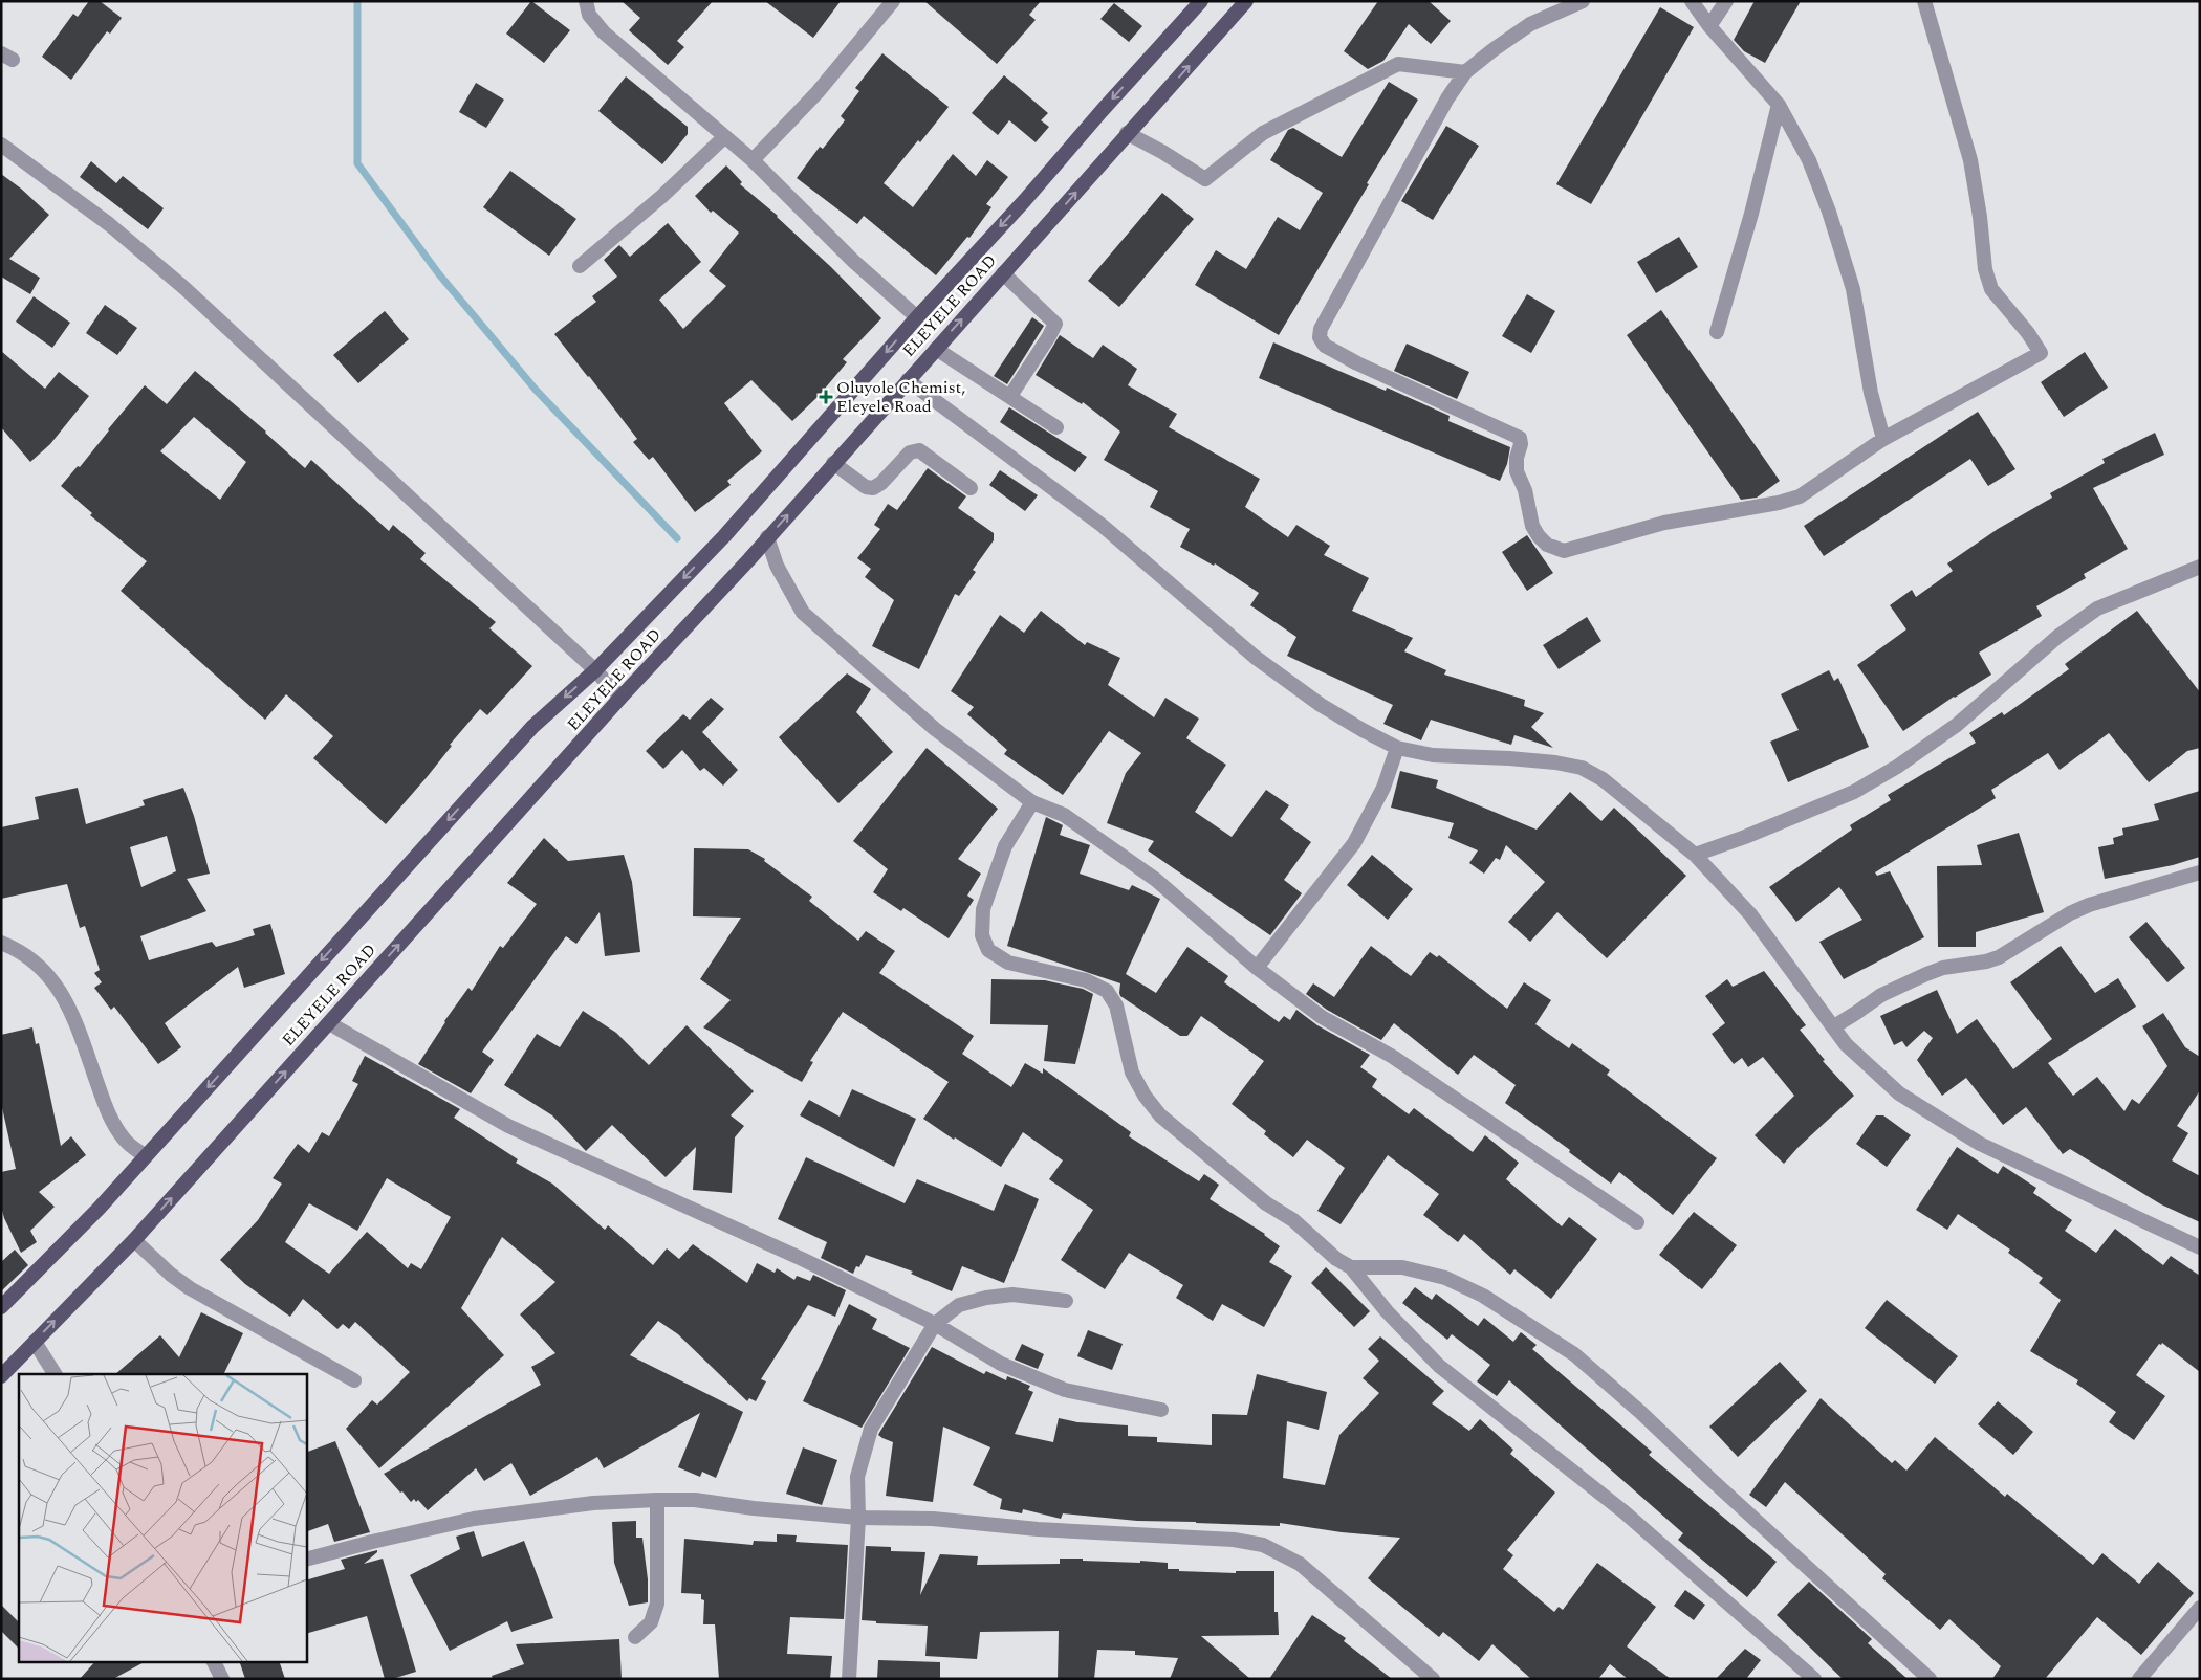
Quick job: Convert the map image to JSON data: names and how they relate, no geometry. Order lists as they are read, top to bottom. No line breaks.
{"streets":{"main road":["ELEYELE ROAD"]},"places":{"health":["Oluyole Chemist, Eleyele Road"]}}
